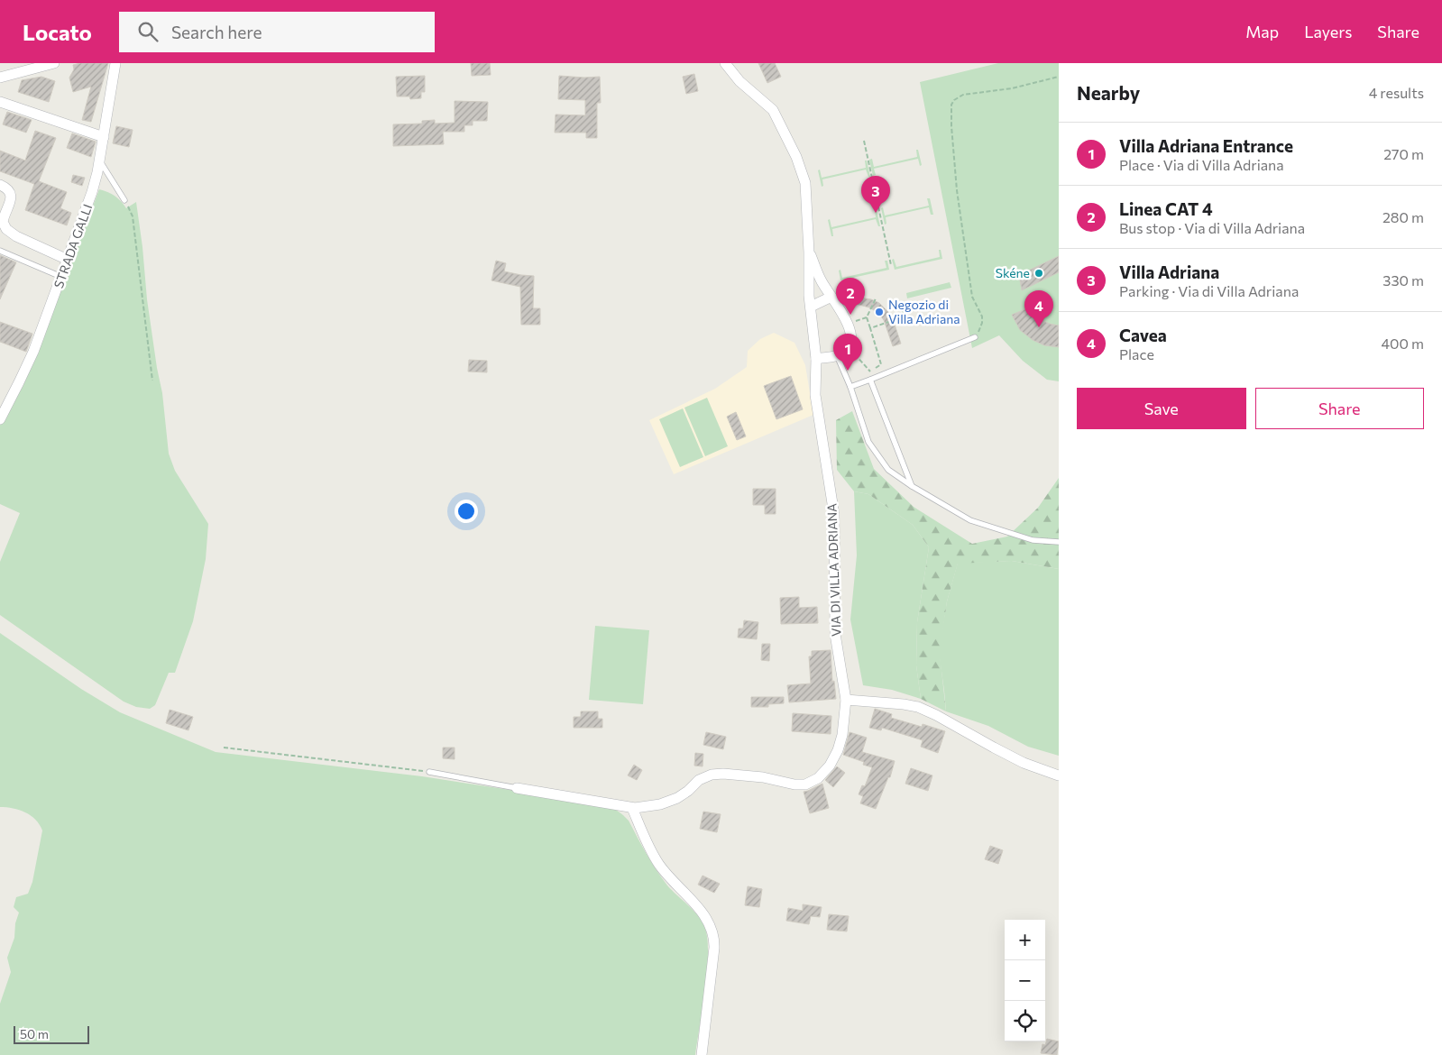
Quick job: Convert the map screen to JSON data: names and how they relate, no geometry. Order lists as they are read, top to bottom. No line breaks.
{"streets":{"street":["STRADA GALLI","VIA DI VILLA ADRIANA"]},"places":["Skéne","Negozio di Villa Adriana"],"scale_bar":"50 m","page":{"header":"Locato","search":"Search here","nav":["Map","Layers","Share"],"heading":["Nearby","4 results"],"list":[{"mark":"1","name":"Villa Adriana Entrance","note":"Place · Via di Villa Adriana","value":"270 m"},{"mark":"2","name":"Linea CAT 4","note":"Bus stop · Via di Villa Adriana","value":"280 m"},{"mark":"3","name":"Villa Adriana","note":"Parking · Via di Villa Adriana","value":"330 m"},{"mark":"4","name":"Cavea","note":"Place","value":"400 m"}],"pins":["3","2","4","1"],"buttons":["Save","Share"],"map_buttons":["+","−"],"scale":"50 m"}}
